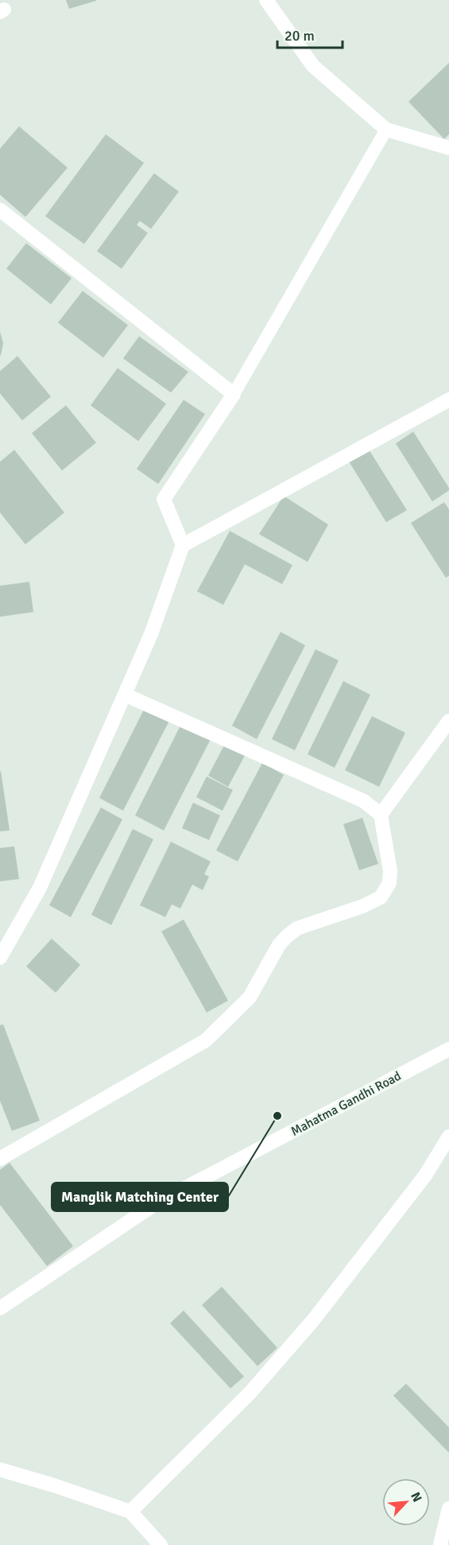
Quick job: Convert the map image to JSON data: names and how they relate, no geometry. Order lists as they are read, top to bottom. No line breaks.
{"streets":{"street":["Mahatma Gandhi Road"]},"places":["Manglik Matching Center"],"scale_bar":"20 m","north":"top right"}
